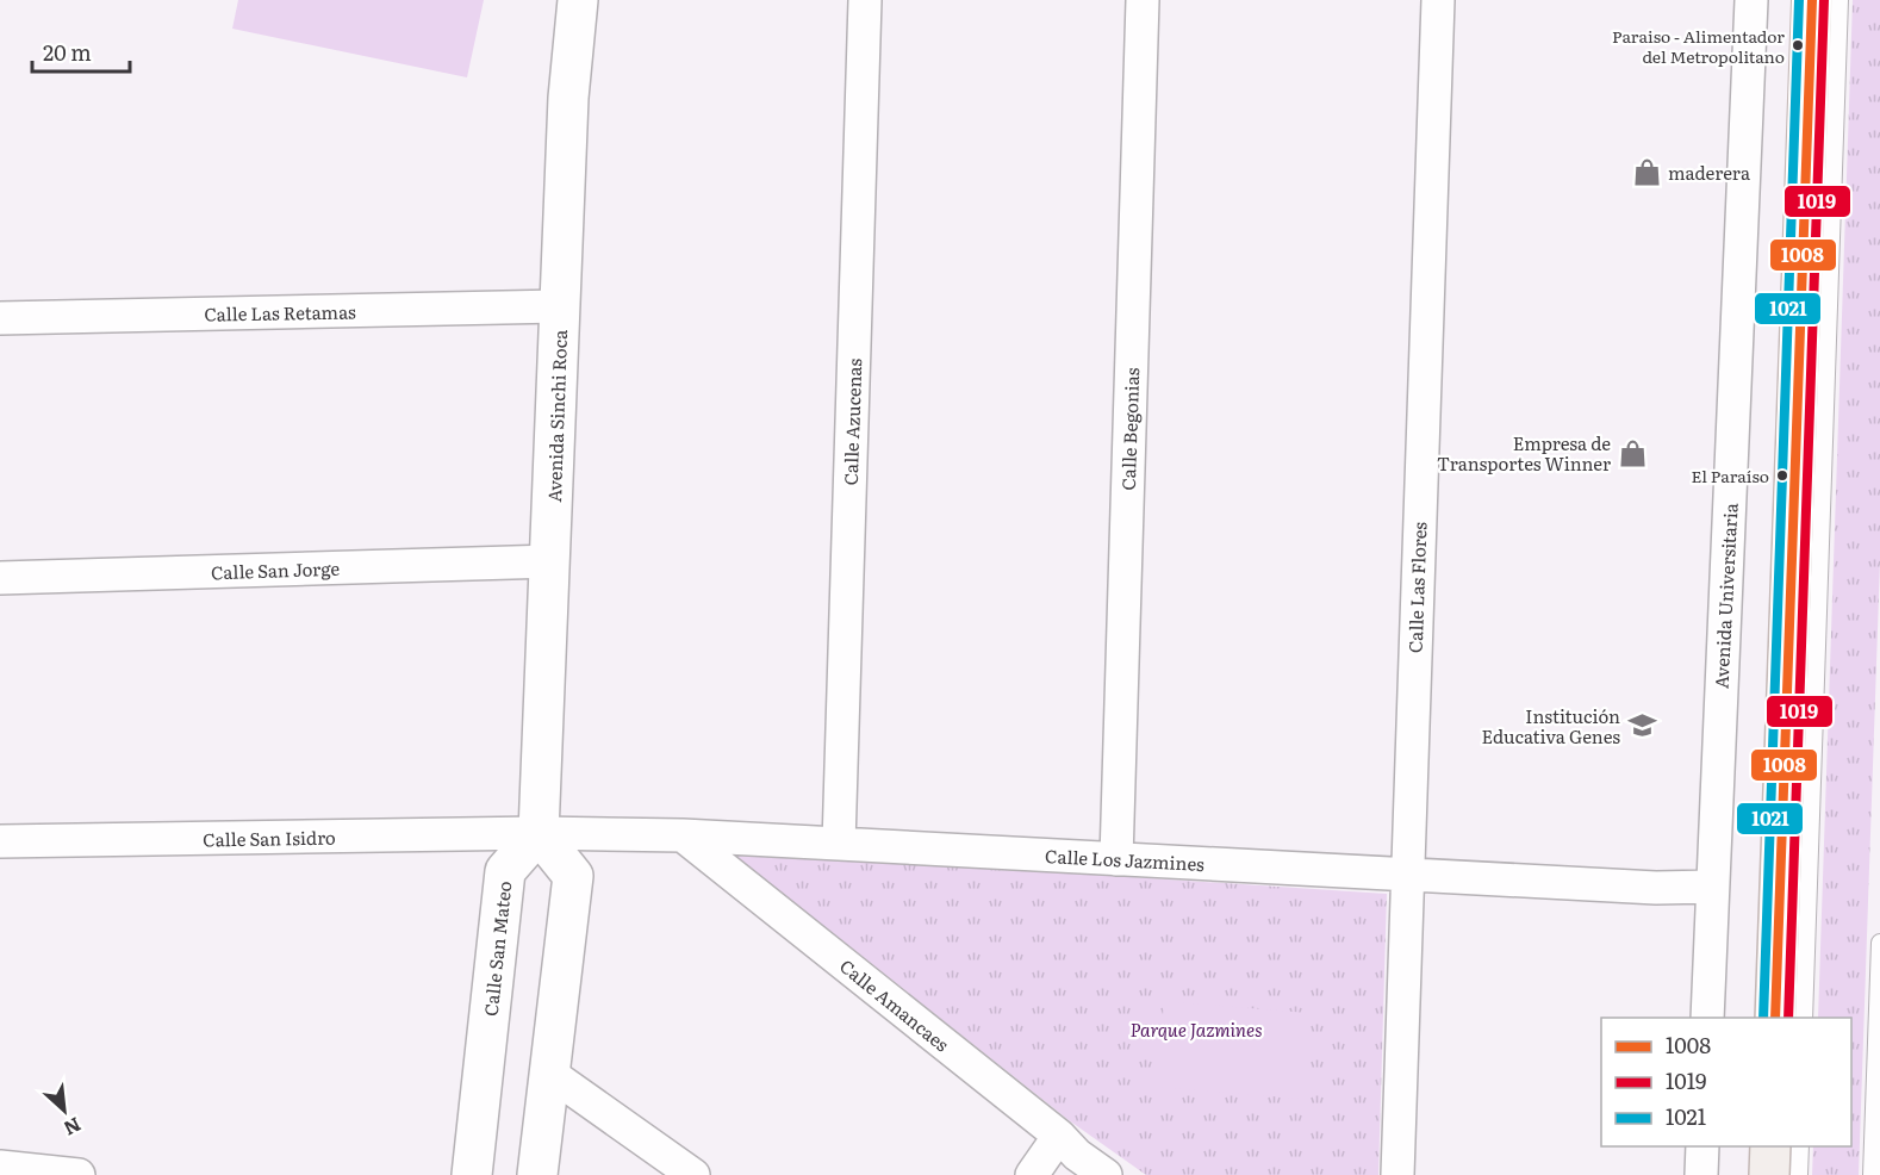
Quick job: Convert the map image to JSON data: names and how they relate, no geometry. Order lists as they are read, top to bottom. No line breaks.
{"streets":{"street":["Calle Las Retamas","Avenida Sinchi Roca","Calle Azucenas","Calle Begonias","Calle San Jorge","Calle Las Flores","Avenida Universitaria","Calle San Isidro","Calle Los Jazmines","Calle San Mateo","Calle Amancaes"]},"crossings":[["Calle Las Retamas","Avenida Sinchi Roca"],["Avenida Sinchi Roca","Calle San Jorge"],["Avenida Sinchi Roca","Calle San Isidro"],["Avenida Sinchi Roca","Calle Los Jazmines"],["Avenida Sinchi Roca","Calle San Mateo"],["Calle Azucenas","Calle Los Jazmines"],["Calle Begonias","Calle Los Jazmines"],["Calle Las Flores","Calle Los Jazmines"],["Avenida Universitaria","Calle Los Jazmines"],["Calle San Isidro","Calle Los Jazmines"],["Calle San Isidro","Calle San Mateo"],["Calle Los Jazmines","Calle San Mateo"],["Calle Los Jazmines","Calle Amancaes"]],"parks":["Parque Jazmines"],"places":{"other":["Paraiso - Alimentador del Metropolitano","El Paraíso"],"shop":["maderera","Empresa de Transportes Winner"],"school or university":["Institución Educativa Genes"]},"lines":["transit line 1008","transit line 1019","transit line 1021"],"legend":["1008","1019","1021"],"scale_bar":"20 m","north":"bottom right"}
